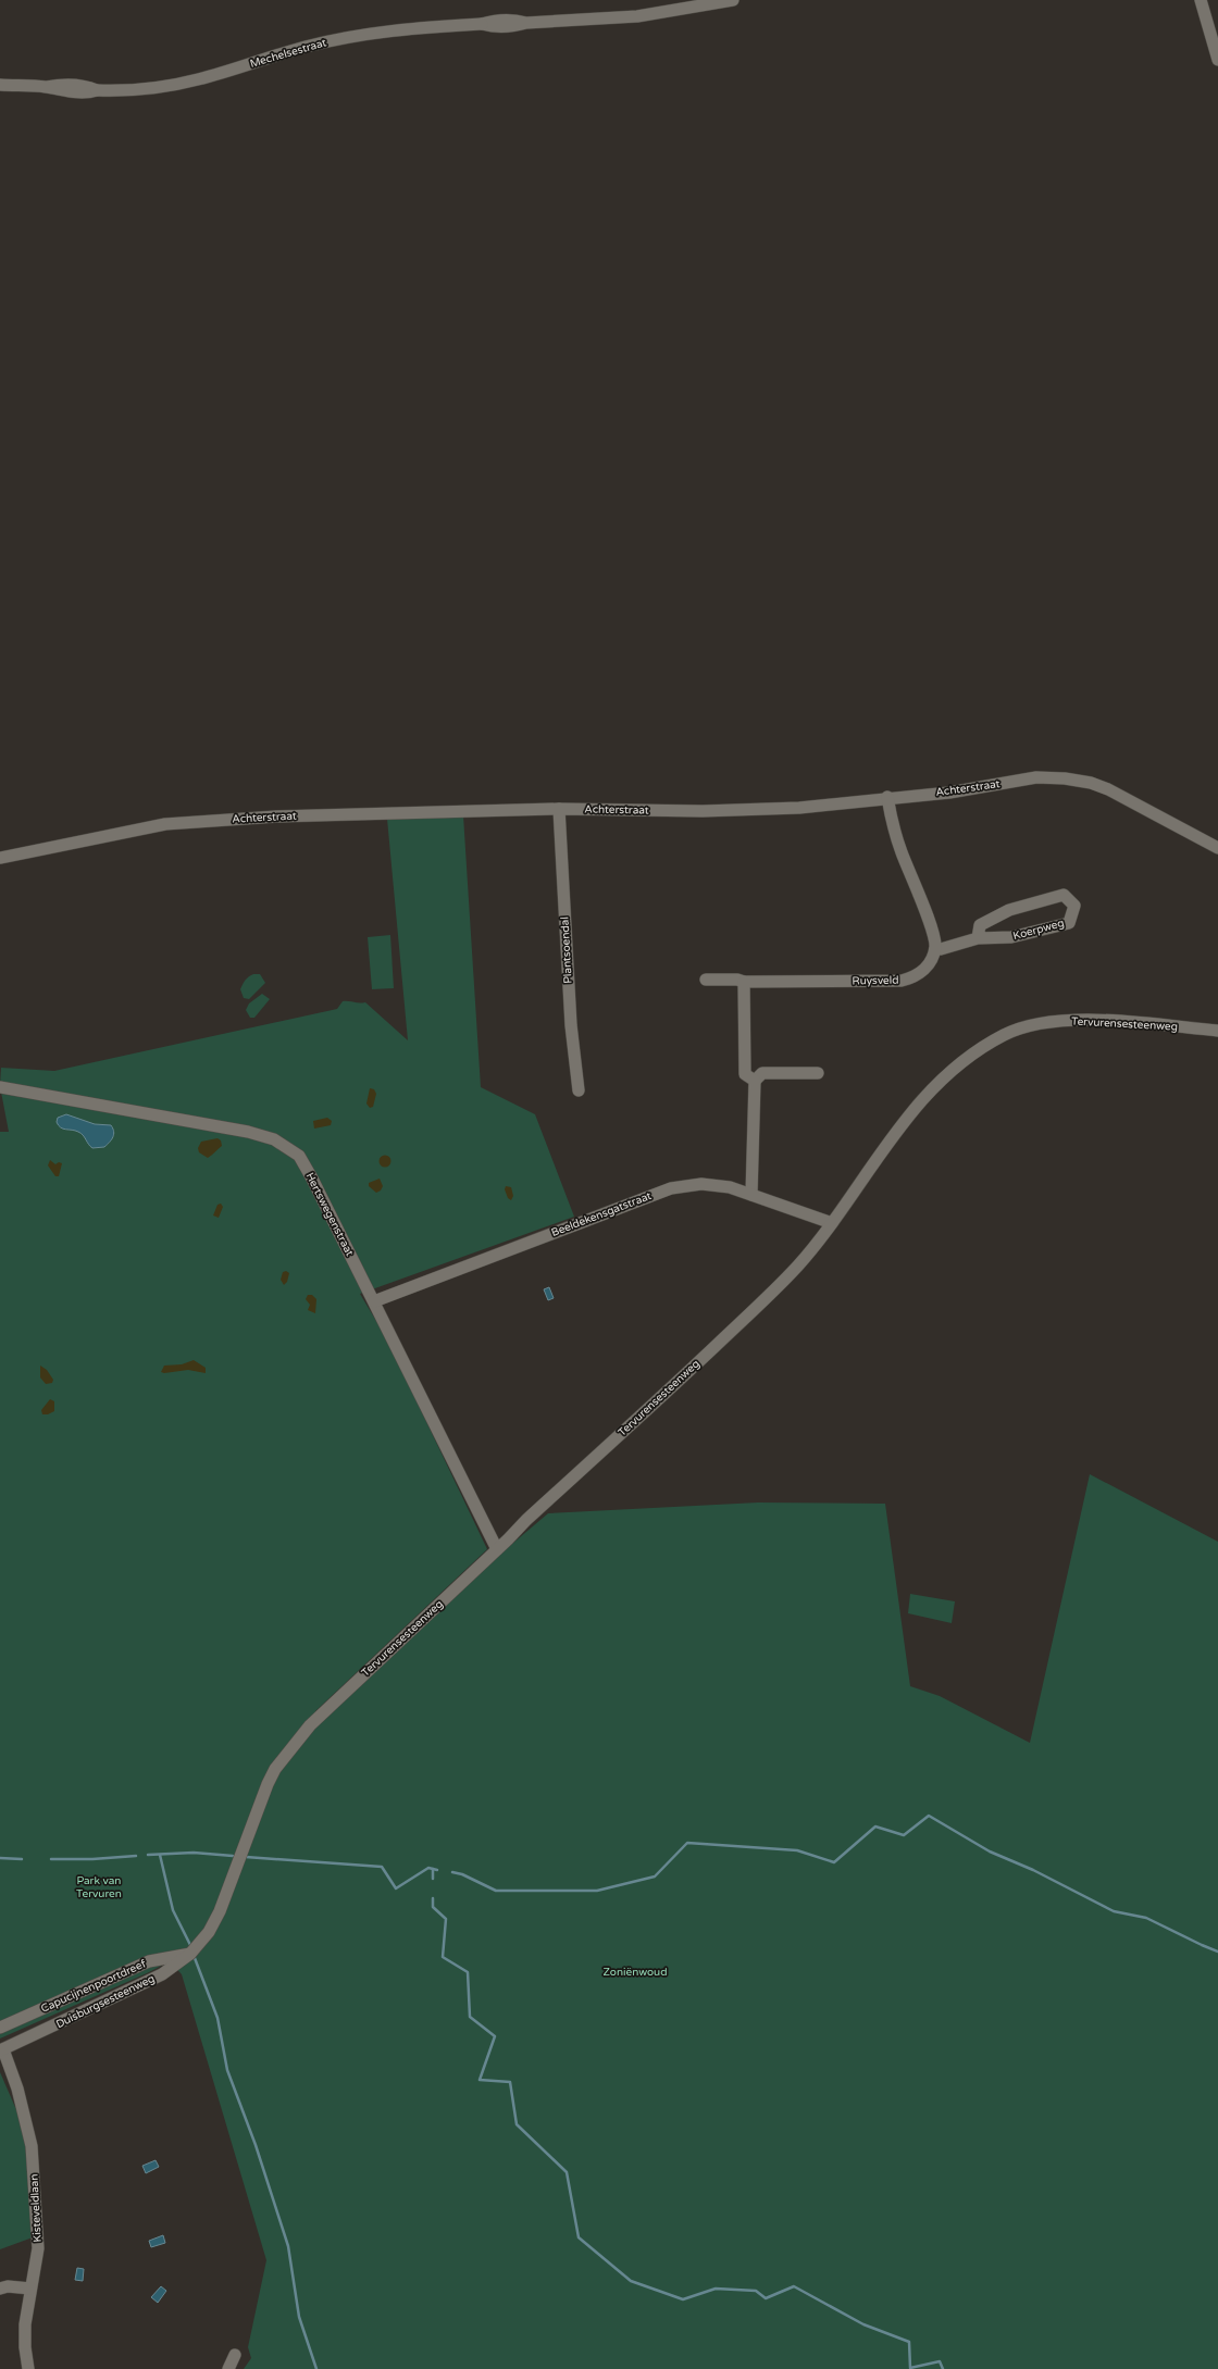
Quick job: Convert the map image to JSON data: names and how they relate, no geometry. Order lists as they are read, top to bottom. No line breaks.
{"streets":{"street":["Mechelsestraat","Achterstraat","Koerpweg","Plantsoendal","Ruysveld","Tervurensesteenweg","Hertswegenstraat","Beeldekensgatstraat","Capucijnenpoortdreef","Duisburgsesteenweg","Kisteveldlaan"]},"crossings":[["Achterstraat","Plantsoendal"],["Koerpweg","Ruysveld"],["Tervurensesteenweg","Hertswegenstraat"],["Tervurensesteenweg","Beeldekensgatstraat"],["Tervurensesteenweg","Duisburgsesteenweg"],["Hertswegenstraat","Beeldekensgatstraat"],["Capucijnenpoortdreef","Duisburgsesteenweg"],["Duisburgsesteenweg","Kisteveldlaan"]],"parks":["Park van Tervuren","Zoniënwoud"]}
